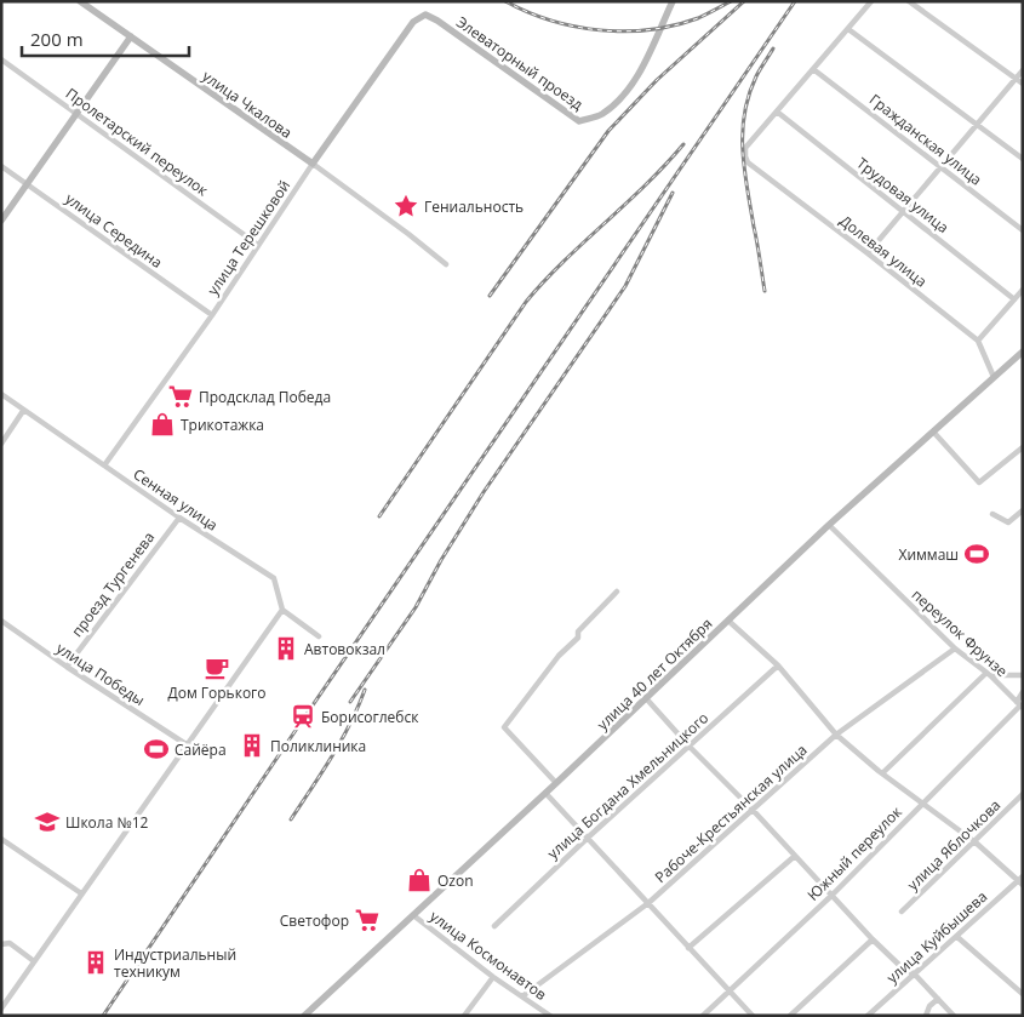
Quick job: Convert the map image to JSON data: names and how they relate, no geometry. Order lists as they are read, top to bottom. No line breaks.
{"streets":{"street":["Элеваторный проезд","улица Чкалова","Гражданская улица","Пролетарский переулок","Трудовая улица","улица Середина","улица Терешковой","Долевая улица","Сенная улица","проезд Тургенева","переулок Фрунзе","улица Победы","улица 40 лет Октября","улица Богдана Хмельницкого","Рабоче-Крестьянская улица","улица Яблочкова","Южный переулок","улица Куйбышева","улица Космонавтов"]},"crossings":[["Элеваторный проезд","улица Терешковой"],["улица Чкалова","улица Терешковой"],["Пролетарский переулок","улица Терешковой"],["Трудовая улица","Долевая улица"],["улица Середина","улица Терешковой"],["улица Терешковой","Сенная улица"],["Долевая улица","улица 40 лет Октября"],["Сенная улица","проезд Тургенева"],["проезд Тургенева","улица Победы"],["переулок Фрунзе","улица 40 лет Октября"],["переулок Фрунзе","Рабоче-Крестьянская улица"],["переулок Фрунзе","Южный переулок"],["улица 40 лет Октября","улица Космонавтов"],["Рабоче-Крестьянская улица","улица Космонавтов"]],"places":{"place":["Гениальность"],"supermarket":["Продсклад Победа","Светофор"],"shop":["Трикотажка","Ozon"],"sports":["Химмаш","Сайёра"],"building":["Автовокзал","Поликлиника","Индустриальный техникум"],"cafe":["Дом Горького"],"station":["Борисоглебск"],"school or university":["Школа №12"]},"scale_bar":"200 m"}
